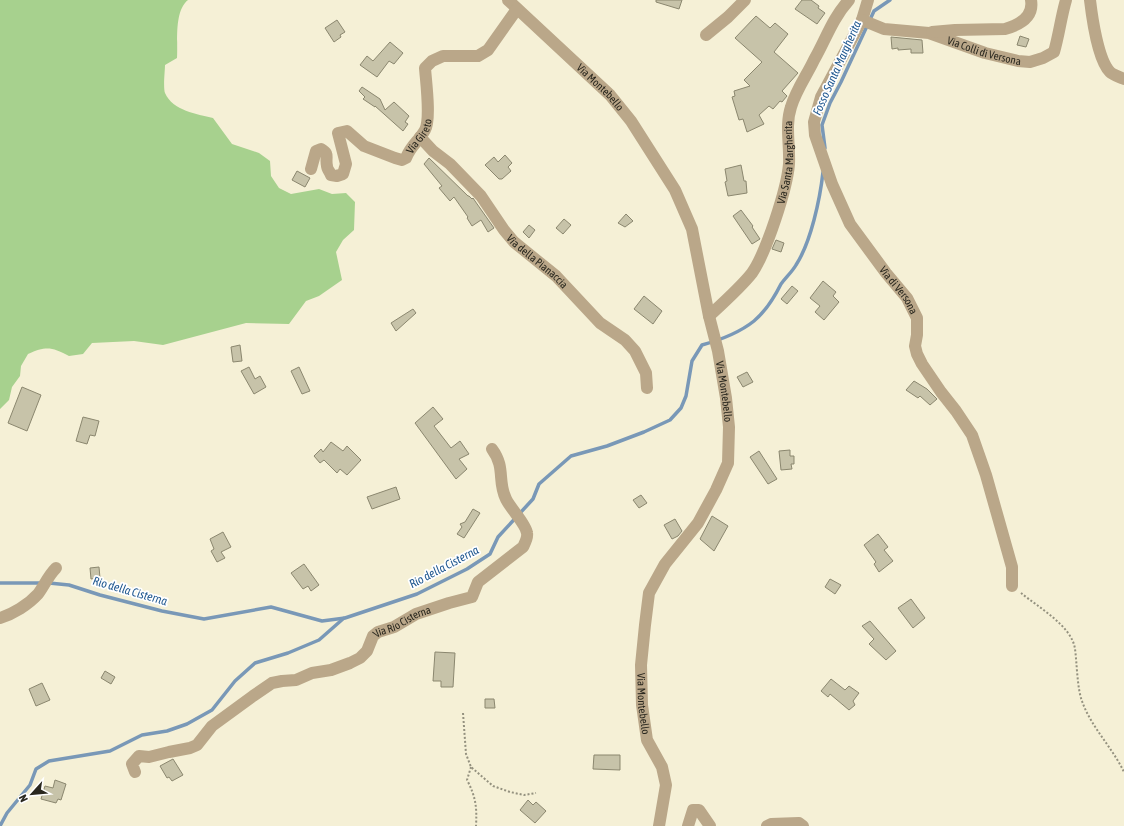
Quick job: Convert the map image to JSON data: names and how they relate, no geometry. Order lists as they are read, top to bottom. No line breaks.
{"streets":{"street":["Via Colli di Versona","Via Montebello","Via Gireto","Via Santa Margherita","Via della Pianaccia","Via di Versona","Via Rio Cisterna"]},"crossings":[["Via Colli di Versona","Via di Versona"],["Via Montebello","Via Gireto"],["Via Montebello","Via Santa Margherita"],["Via Gireto","Via della Pianaccia"]],"water":["Fosso Santa Margherita","Rio della Cisterna"],"north":"bottom left"}
